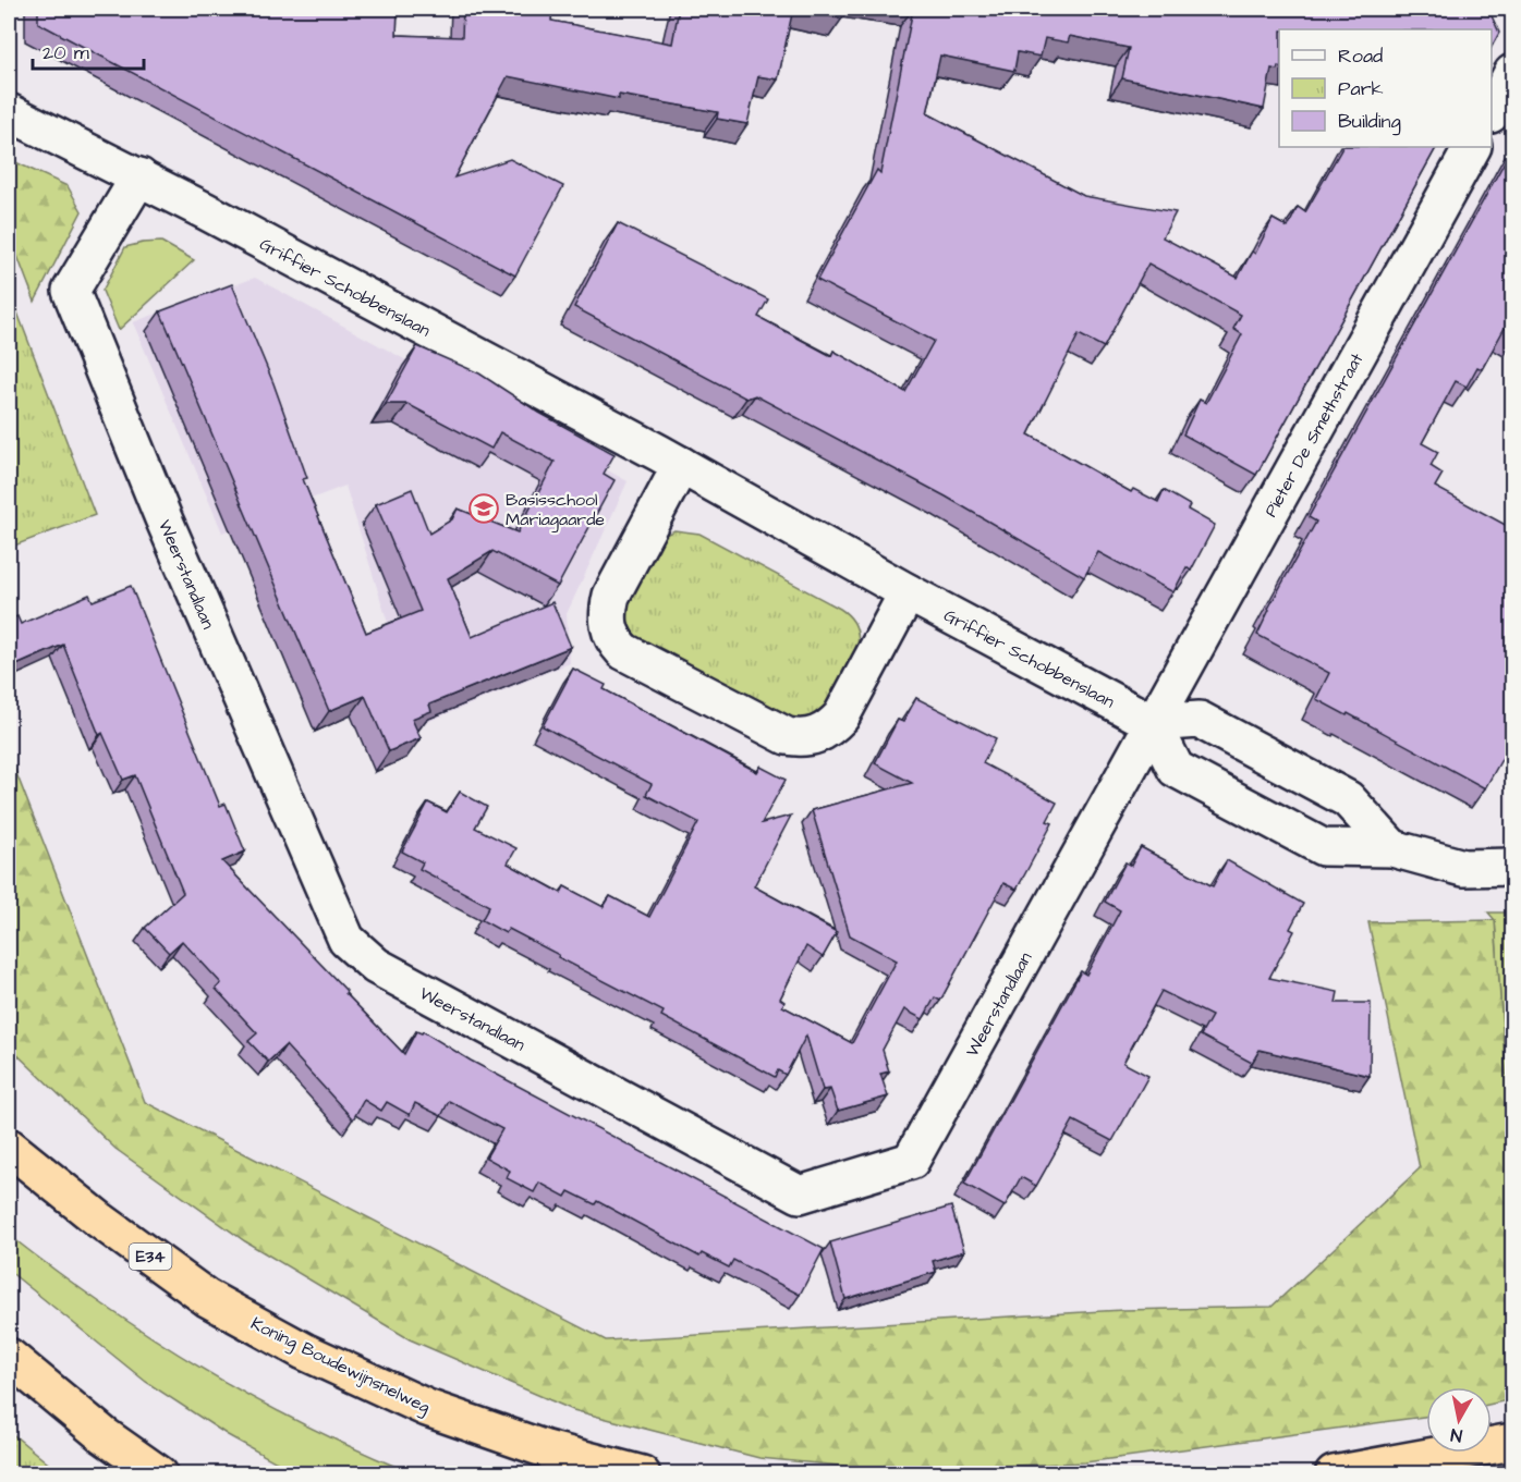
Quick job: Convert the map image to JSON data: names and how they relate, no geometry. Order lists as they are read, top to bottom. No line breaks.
{"streets":{"highway":["E34","Koning Boudewijnsnelweg"],"street":["Griffier Schobbenslaan","Pieter De Smethstraat","Weerstandlaan"]},"crossings":[["Griffier Schobbenslaan","Pieter De Smethstraat"],["Griffier Schobbenslaan","Weerstandlaan"],["Pieter De Smethstraat","Weerstandlaan"]],"places":{"school or university":["Basisschool Mariagaarde"]},"legend":["Road","Park","Building"],"scale_bar":"20 m","north":"bottom"}
